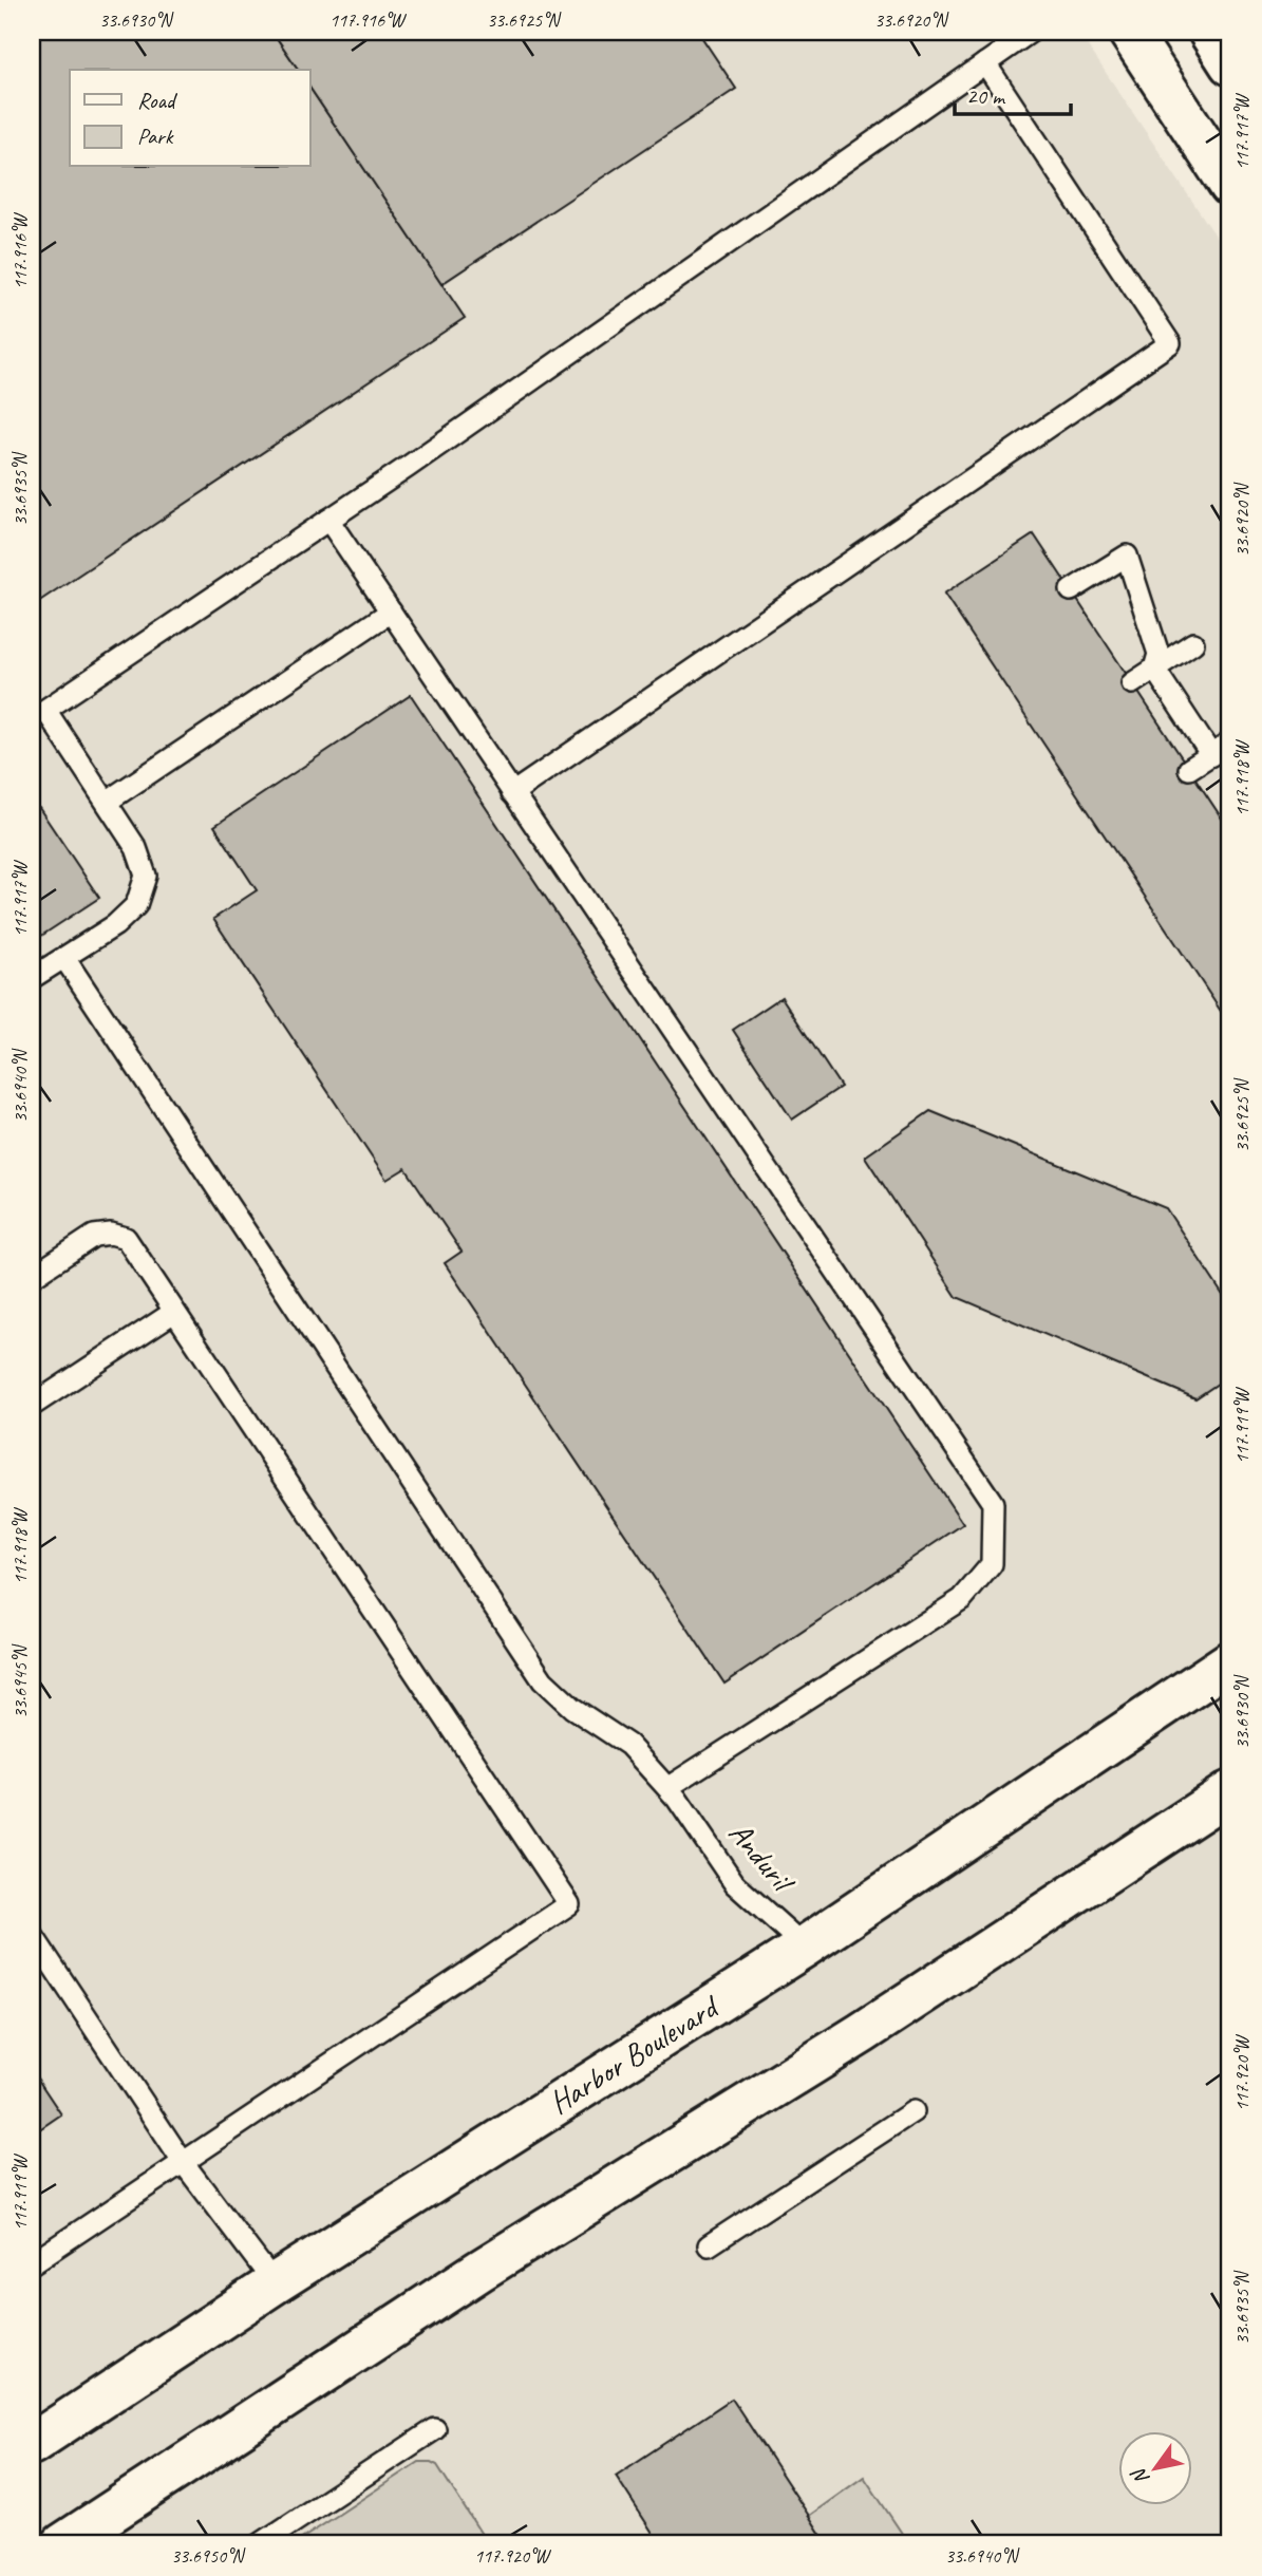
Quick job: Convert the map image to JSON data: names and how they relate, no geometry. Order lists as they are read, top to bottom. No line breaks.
{"streets":{"main road":["Harbor Boulevard"],"lane":["Anduril"]},"crossings":[["Anduril","Harbor Boulevard"]],"legend":["Road","Park"],"scale_bar":"20 m","north":"bottom left","coordinates":["33.6930°N","117.916°W","33.6925°N","33.6920°N","117.917°W","33.6935°N","117.918°W","33.6940°N","117.919°W","33.6945°N","117.920°W","33.6950°N"]}
